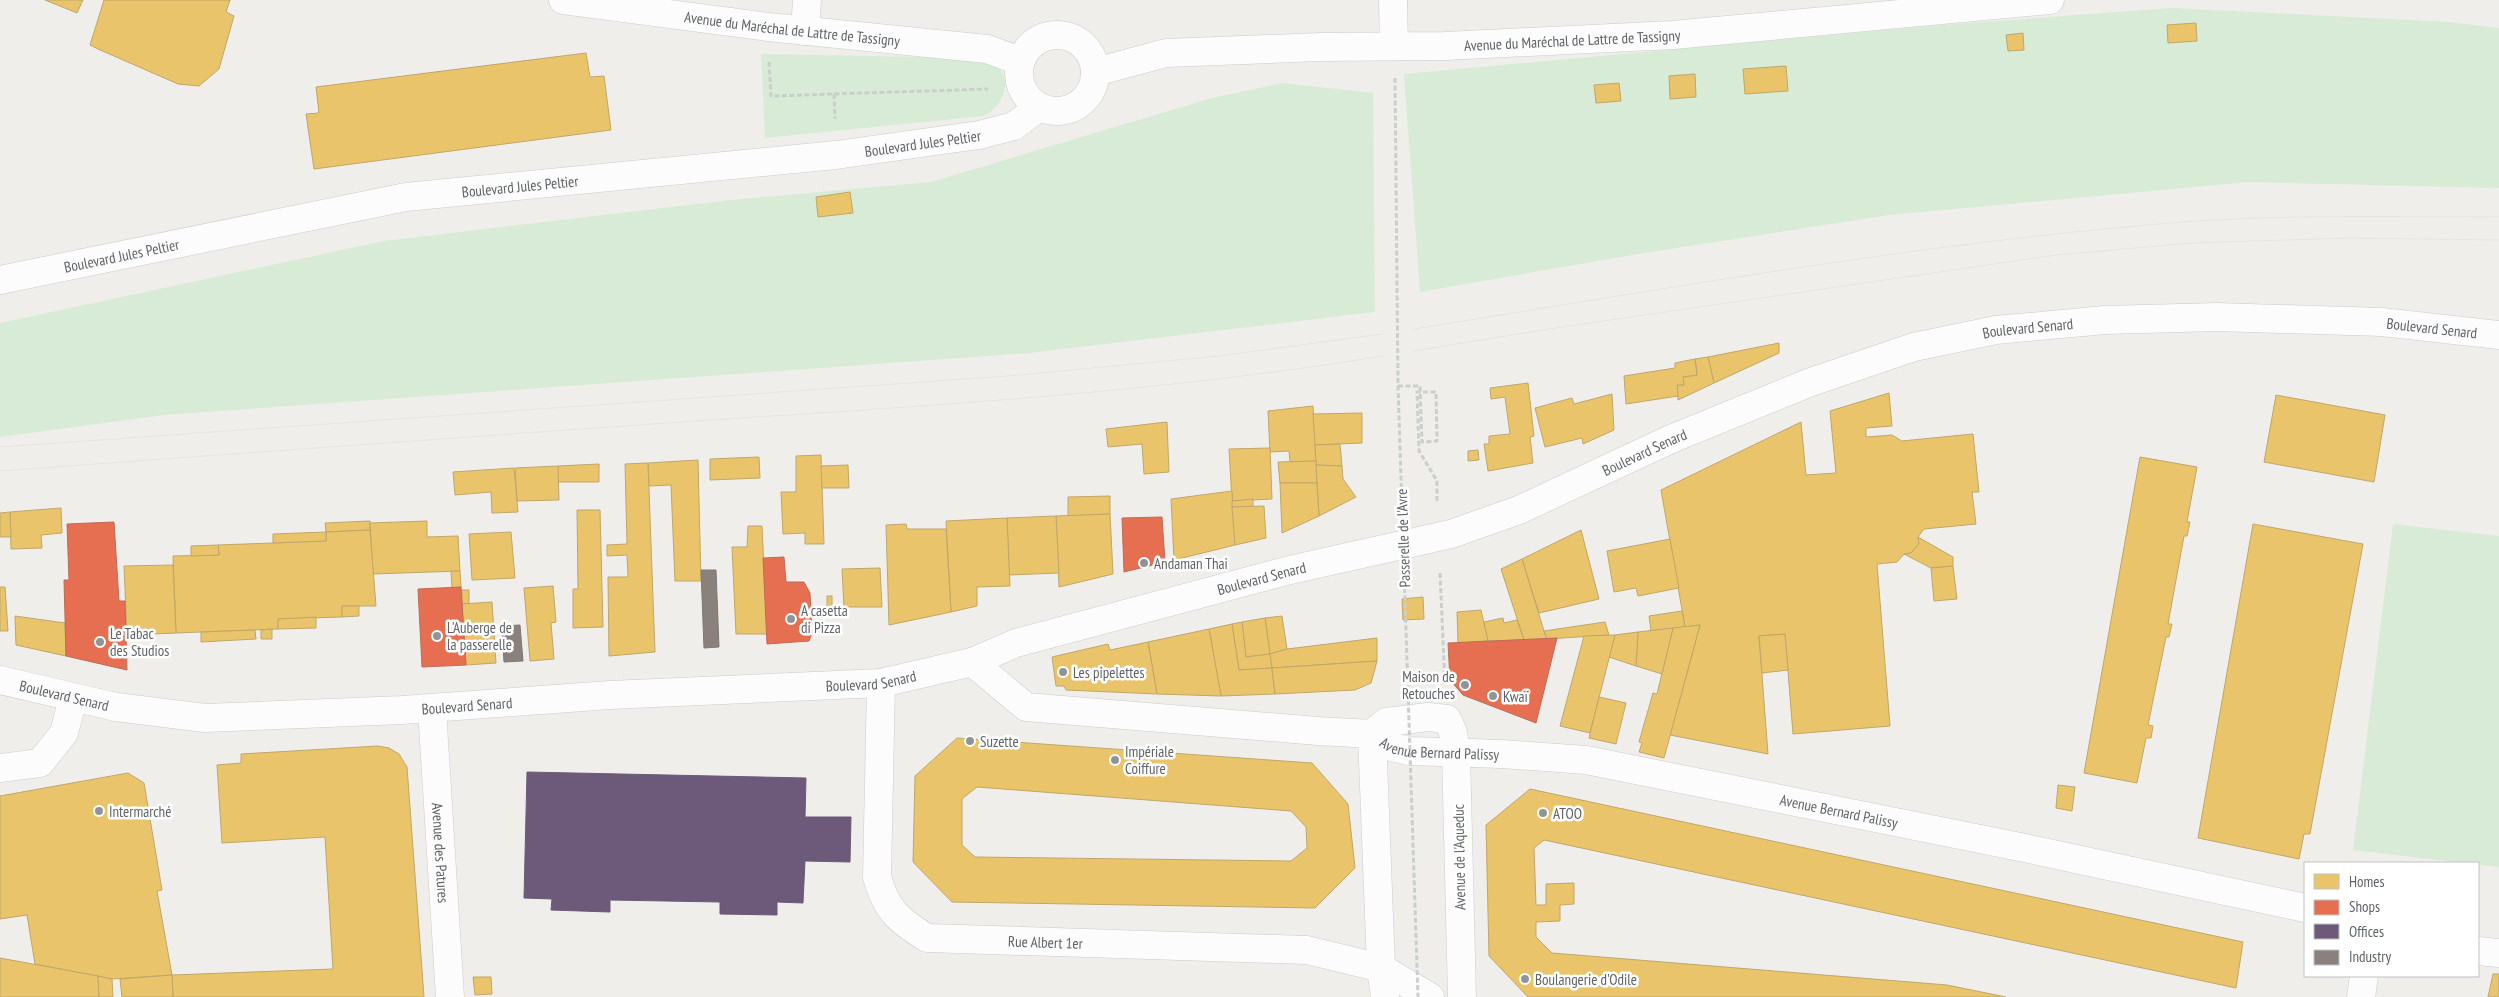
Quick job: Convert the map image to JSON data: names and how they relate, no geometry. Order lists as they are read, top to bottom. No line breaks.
{"streets":{"street":["Avenue du Maréchal de Lattre de Tassigny","Boulevard Jules Peltier","Boulevard Senard","Avenue Bernard Palissy","Avenue des Patures","Avenue de l'Aqueduc","Rue Albert 1er"],"path":["Passerelle de l'Avre"]},"crossings":[["Avenue du Maréchal de Lattre de Tassigny","Boulevard Jules Peltier"],["Boulevard Senard","Avenue Bernard Palissy"],["Boulevard Senard","Avenue des Patures"],["Boulevard Senard","Rue Albert 1er"],["Avenue Bernard Palissy","Avenue de l'Aqueduc"]],"places":["Andaman Thai","A casetta di Pizza","L'Auberge de la passerelle","Le Tabac des Studios","Les pipelettes","Maison de Retouches","Kwaï","Suzette","Impériale Coiffure","Intermarché","ATOO","Boulangerie d'Odile"],"legend":["Homes","Shops","Offices","Industry"]}
